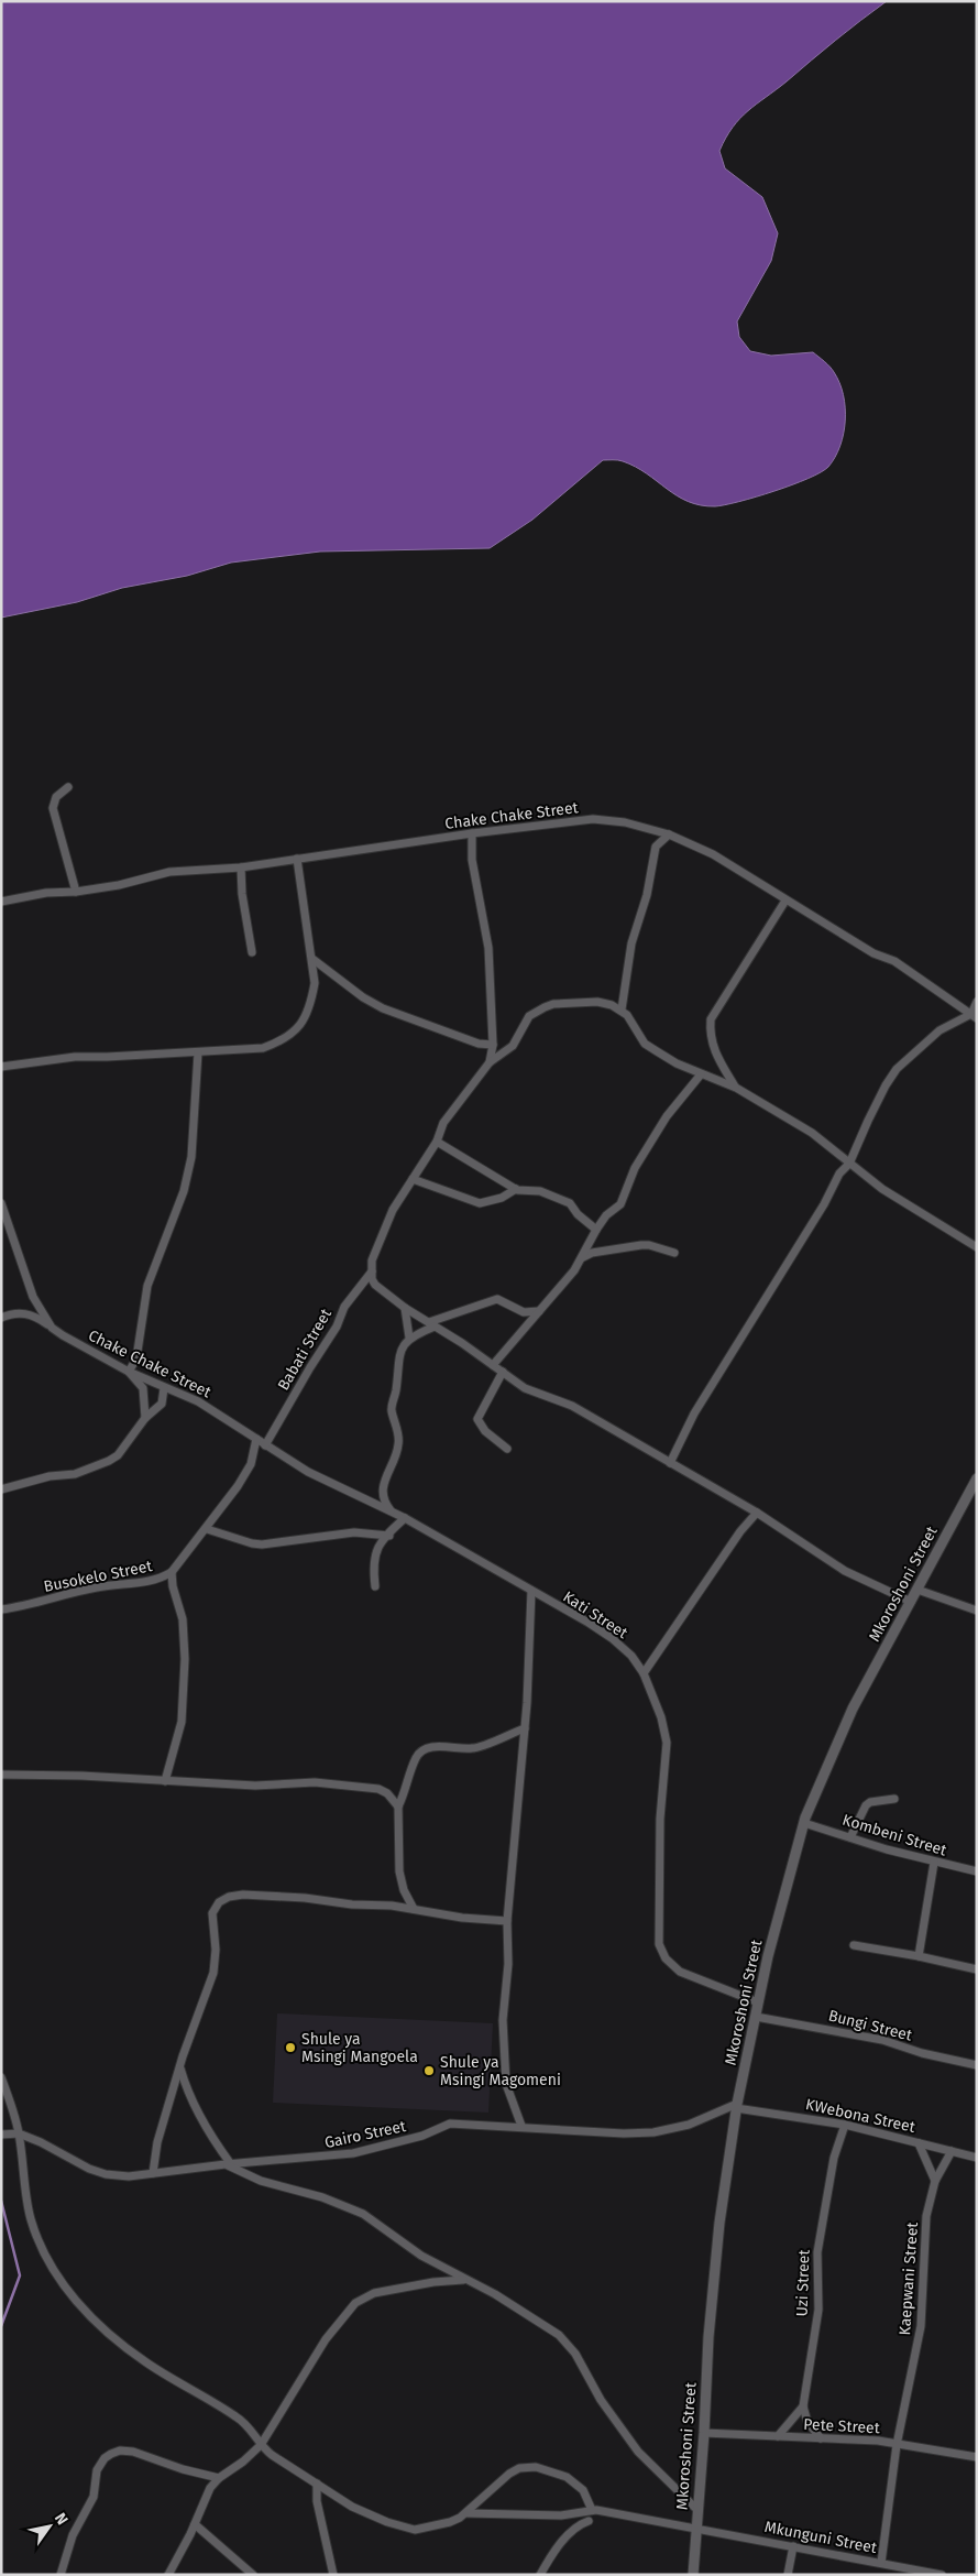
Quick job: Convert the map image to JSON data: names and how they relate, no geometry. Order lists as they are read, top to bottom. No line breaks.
{"streets":{"street":["Chake Chake Street","Babati Street","Busokelo Street","Mkoroshoni Street","Kati Street","Kombeni Street","Bungi Street","KWebona Street","Gairo Street","Kaepwani Street","Uzi Street","Pete Street","Mkunguni Street"]},"crossings":[["Chake Chake Street","Babati Street"],["Chake Chake Street","Busokelo Street"],["Chake Chake Street","Kati Street"],["Babati Street","Kati Street"],["Mkoroshoni Street","Kati Street"],["Mkoroshoni Street","Kombeni Street"],["Mkoroshoni Street","Bungi Street"],["Mkoroshoni Street","KWebona Street"],["Mkoroshoni Street","Gairo Street"],["Mkoroshoni Street","Pete Street"],["Mkoroshoni Street","Mkunguni Street"],["KWebona Street","Gairo Street"],["KWebona Street","Kaepwani Street"],["KWebona Street","Uzi Street"],["Kaepwani Street","Pete Street"],["Kaepwani Street","Mkunguni Street"]],"places":["Shule ya Msingi Mangoela","Shule ya Msingi Magomeni"],"north":"top right"}
